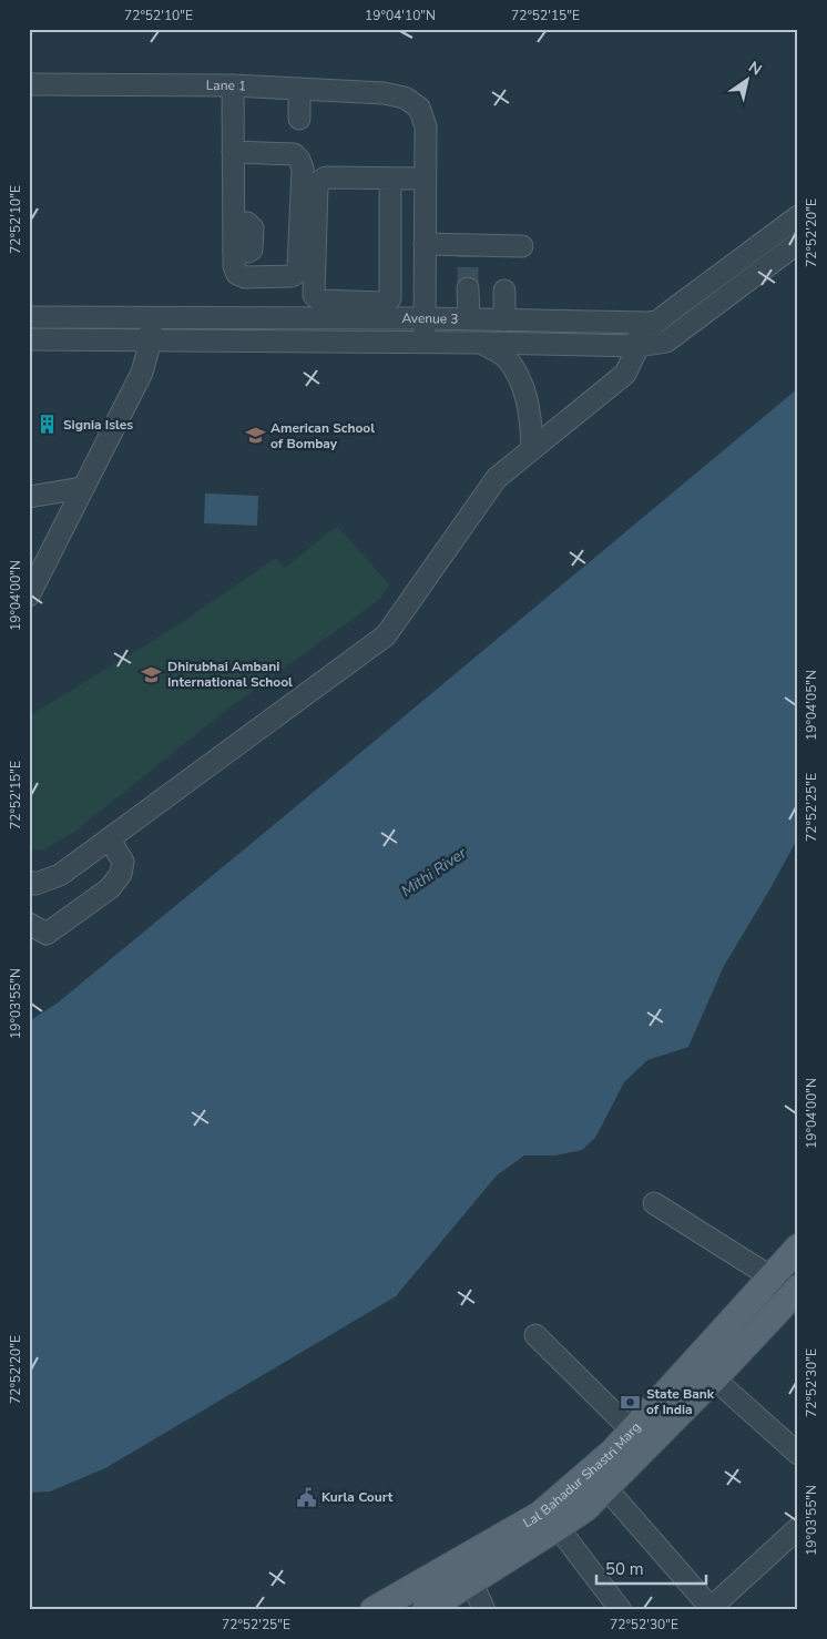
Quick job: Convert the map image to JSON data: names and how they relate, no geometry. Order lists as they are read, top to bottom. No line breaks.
{"streets":{"main road":["Lal Bahadur Shastri Marg"],"street":["Lane 1","Avenue 3"]},"water":["Mithi River"],"places":{"building":["Signia Isles"],"school or university":["American School of Bombay","Dhirubhai Ambani International School"],"bank":["State Bank of India"],"public building":["Kurla Court"]},"scale_bar":"50 m","north":"top right","coordinates":["72°52'10\"E","19°04'10\"N","72°52'15\"E","72°52'20\"E","19°04'00\"N","19°04'05\"N","72°52'25\"E","19°03'55\"N","72°52'30\"E"]}
